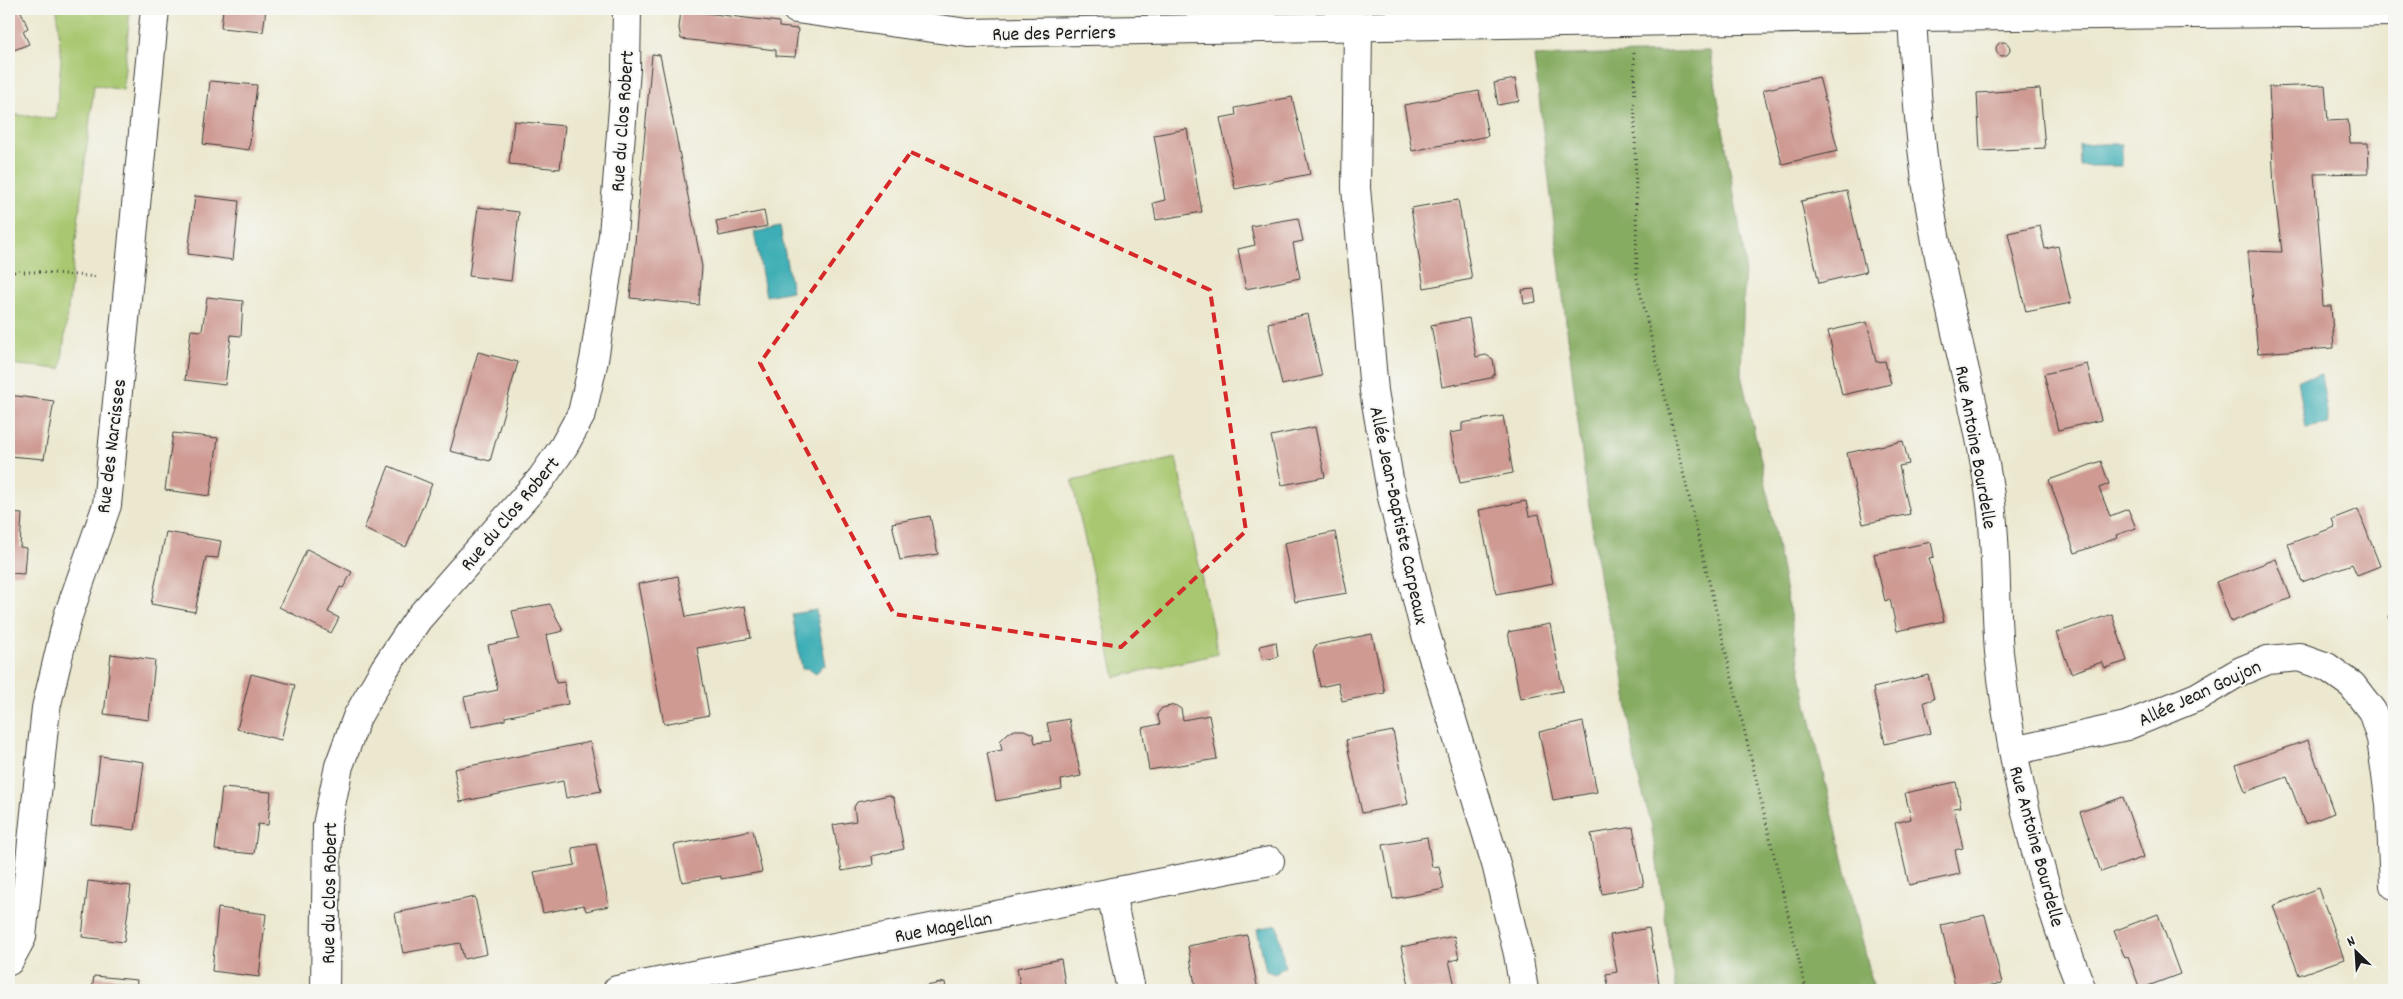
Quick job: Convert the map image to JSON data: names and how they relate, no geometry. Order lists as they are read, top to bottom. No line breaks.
{"streets":{"street":["Rue des Perriers","Rue du Clos Robert","Rue des Narcisses","Rue Antoine Bourdelle","Allée Jean-Baptiste Carpeaux","Allée Jean Goujon","Rue Magellan"]},"crossings":[["Rue des Perriers","Rue Antoine Bourdelle"],["Rue des Perriers","Allée Jean-Baptiste Carpeaux"],["Rue Antoine Bourdelle","Allée Jean Goujon"]],"north":"top left"}
